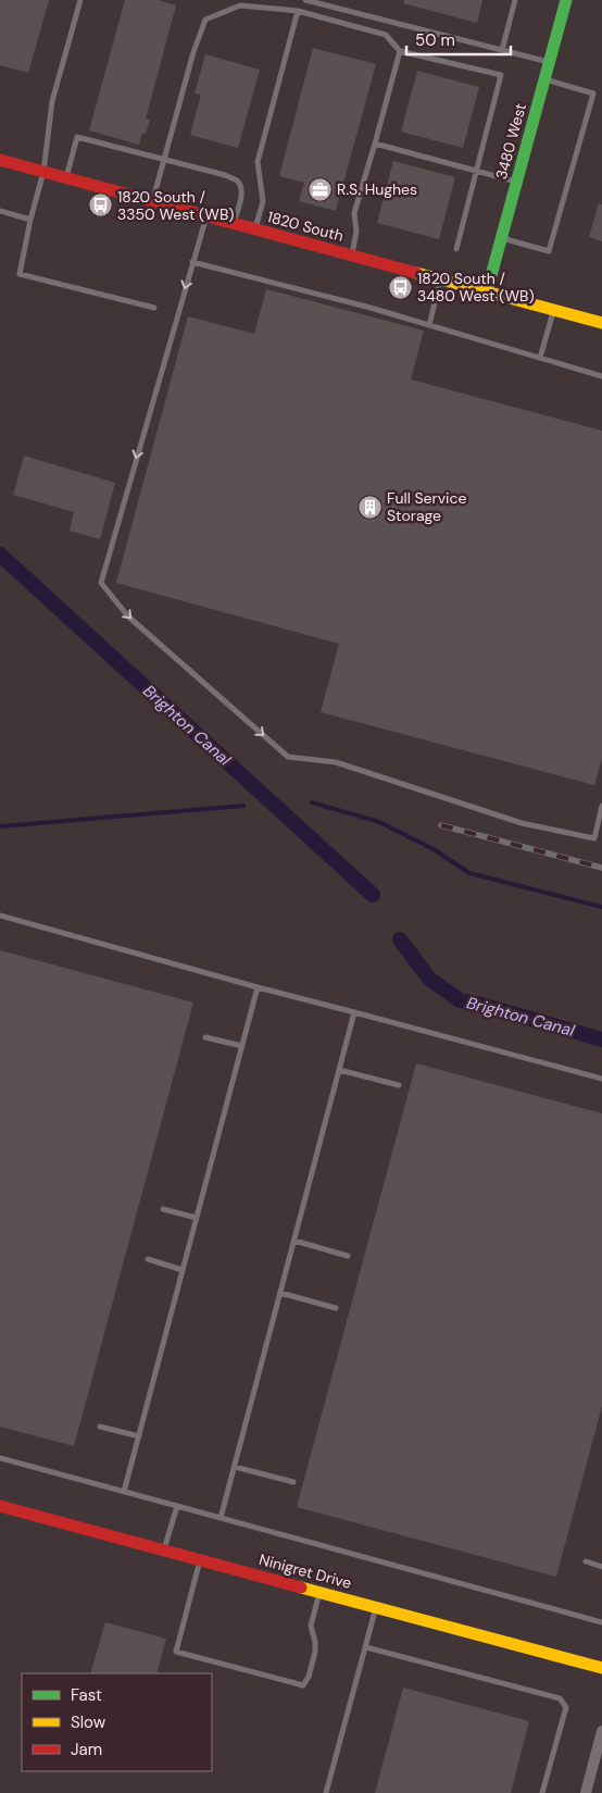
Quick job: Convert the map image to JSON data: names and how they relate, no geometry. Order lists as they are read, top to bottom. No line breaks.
{"streets":{"street":["3480 West","1820 South","Ninigret Drive"]},"crossings":[["3480 West","1820 South"]],"water":["Brighton Canal"],"places":{"office":["R.S. Hughes"],"bus stop":["1820 South / 3350 West (WB)","1820 South / 3480 West (WB)"],"building":["Full Service Storage"]},"legend":["Fast","Slow","Jam"],"scale_bar":"50 m"}
